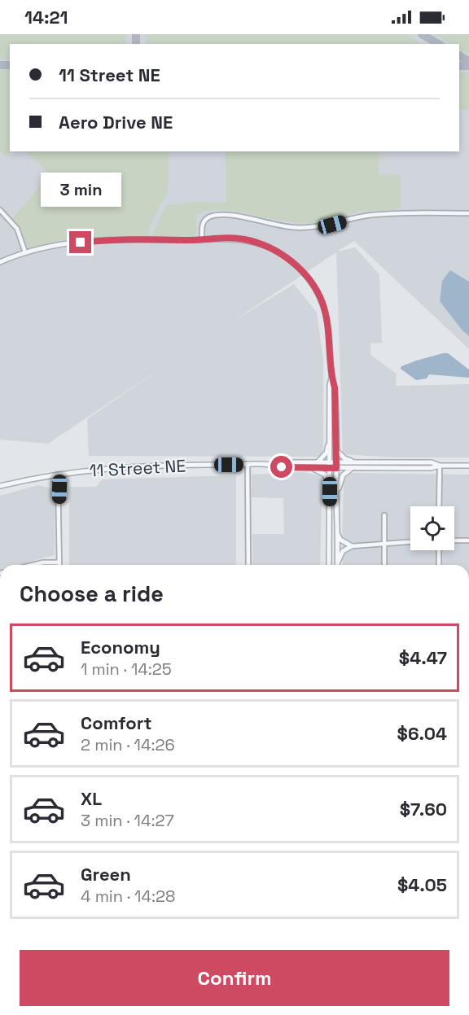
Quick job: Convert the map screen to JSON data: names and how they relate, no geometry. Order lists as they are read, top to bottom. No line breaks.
{"streets":{"street":["11 Street NE"]},"page":{"status":"14:21","banner":["11 Street NE","Aero Drive NE"],"bubble":"3 min","heading":"Choose a ride","list":[{"name":"Economy","note":"1 min · 14:25","value":"$4.47"},{"name":"Comfort","note":"2 min · 14:26","value":"$6.04"},{"name":"XL","note":"3 min · 14:27","value":"$7.60"},{"name":"Green","note":"4 min · 14:28","value":"$4.05"}],"buttons":"Confirm"}}
